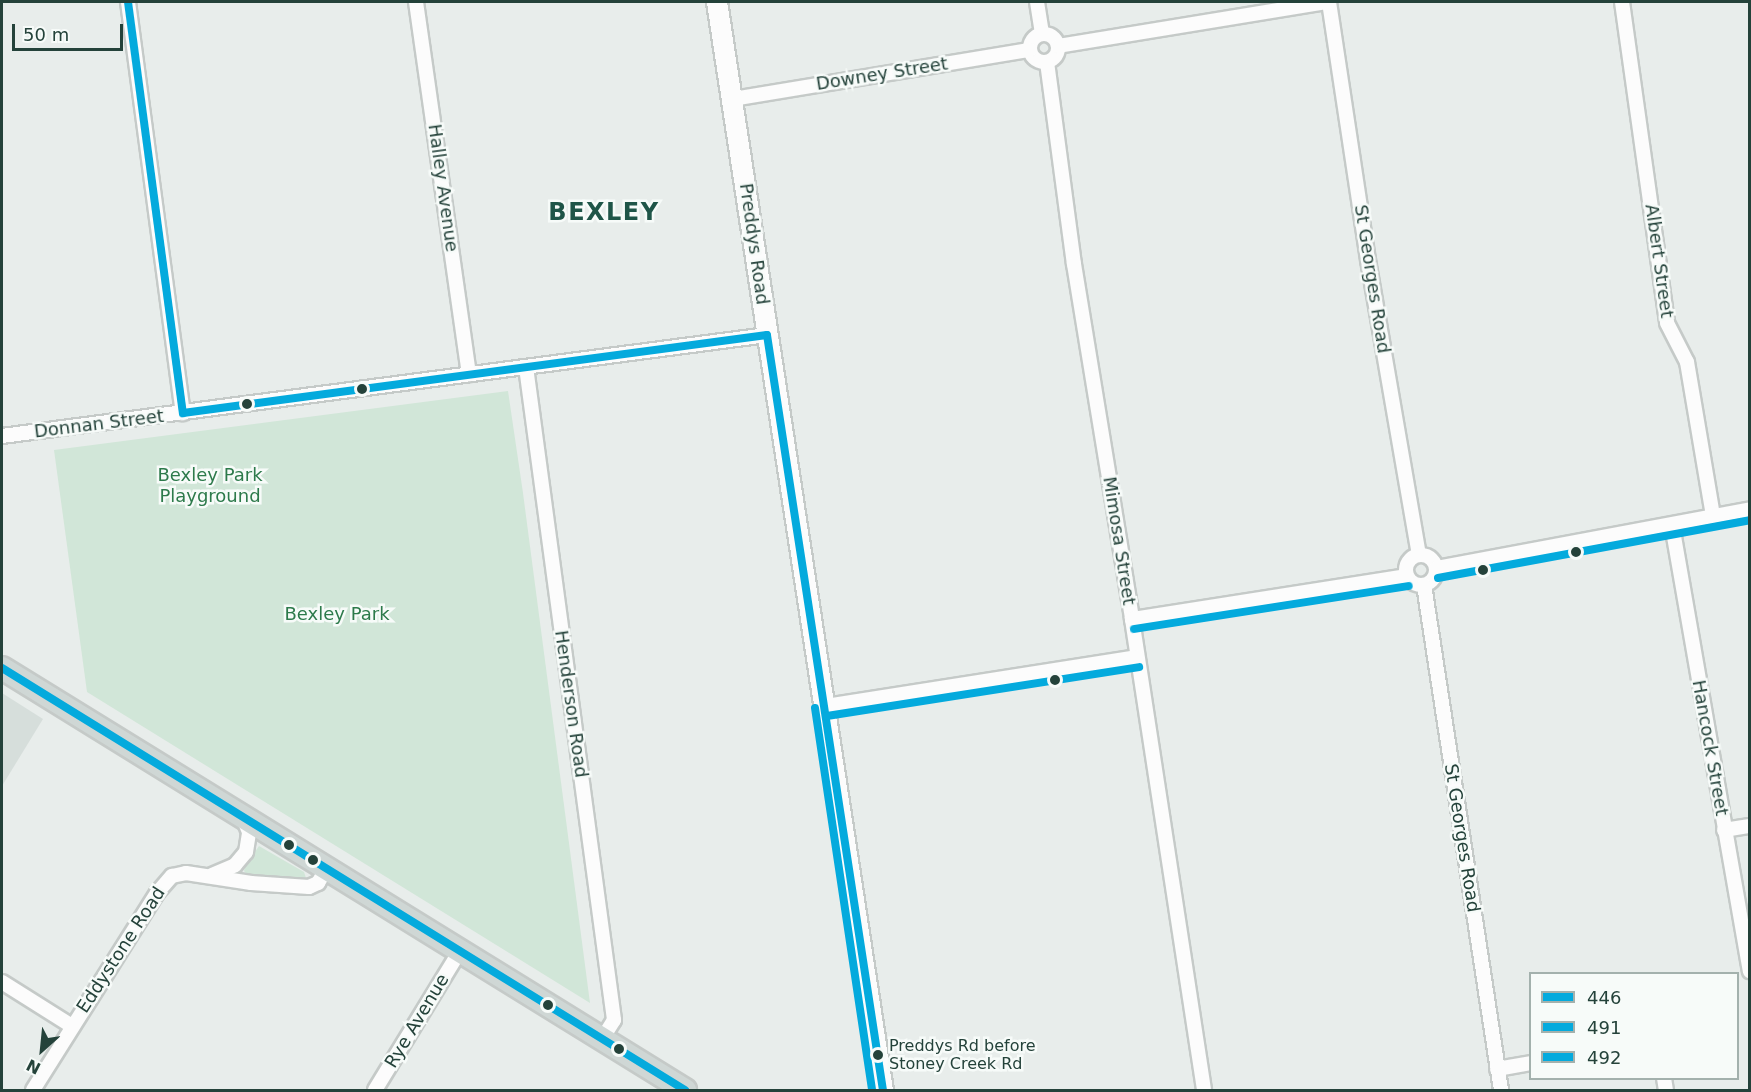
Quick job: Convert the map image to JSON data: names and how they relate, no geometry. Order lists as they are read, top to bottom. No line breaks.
{"streets":{"main road":["Preddys Road"],"street":["Downey Street","Halley Avenue","Albert Street","St Georges Road","Donnan Street","Mimosa Street","Henderson Road","Hancock Street","Eddystone Road","Rye Avenue"]},"crossings":[["Downey Street","Preddys Road"],["Downey Street","Mimosa Street"],["Halley Avenue","Donnan Street"],["Preddys Road","Donnan Street"],["Donnan Street","Henderson Road"]],"districts":["BEXLEY"],"parks":["Bexley Park Playground","Bexley Park"],"places":["Preddys Rd before Stoney Creek Rd"],"lines":["transit line 446","transit line 491","transit line 492"],"legend":["446","491","492"],"scale_bar":"50 m","north":"bottom left"}
